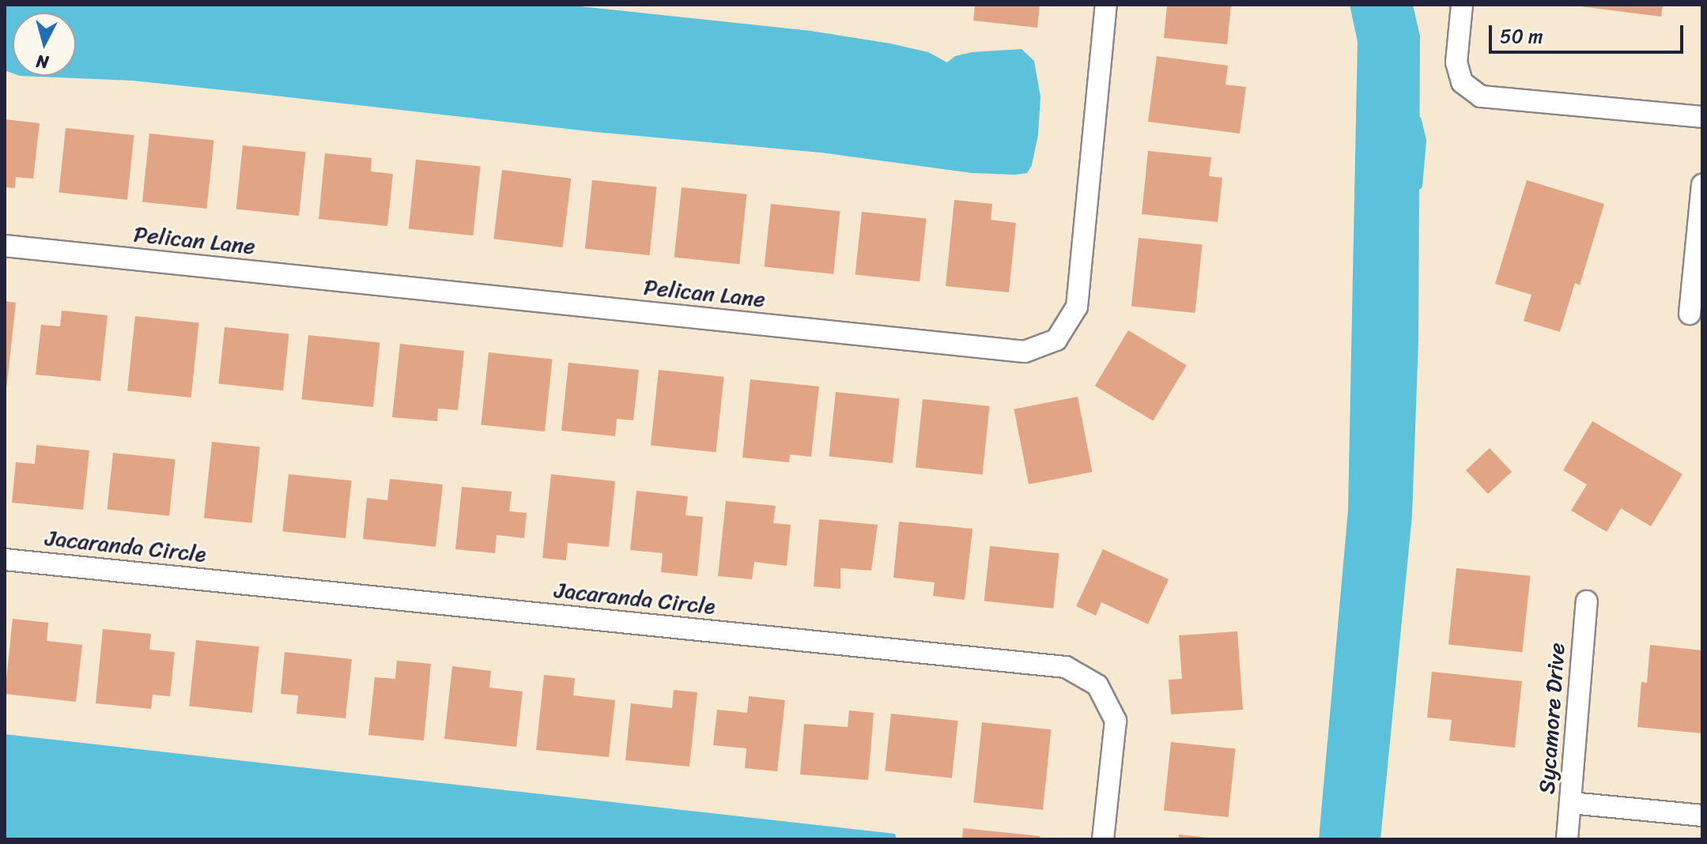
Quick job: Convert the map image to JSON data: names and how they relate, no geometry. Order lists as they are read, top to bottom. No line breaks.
{"streets":{"street":["Pelican Lane","Jacaranda Circle","Sycamore Drive"]},"scale_bar":"50 m","north":"bottom"}
